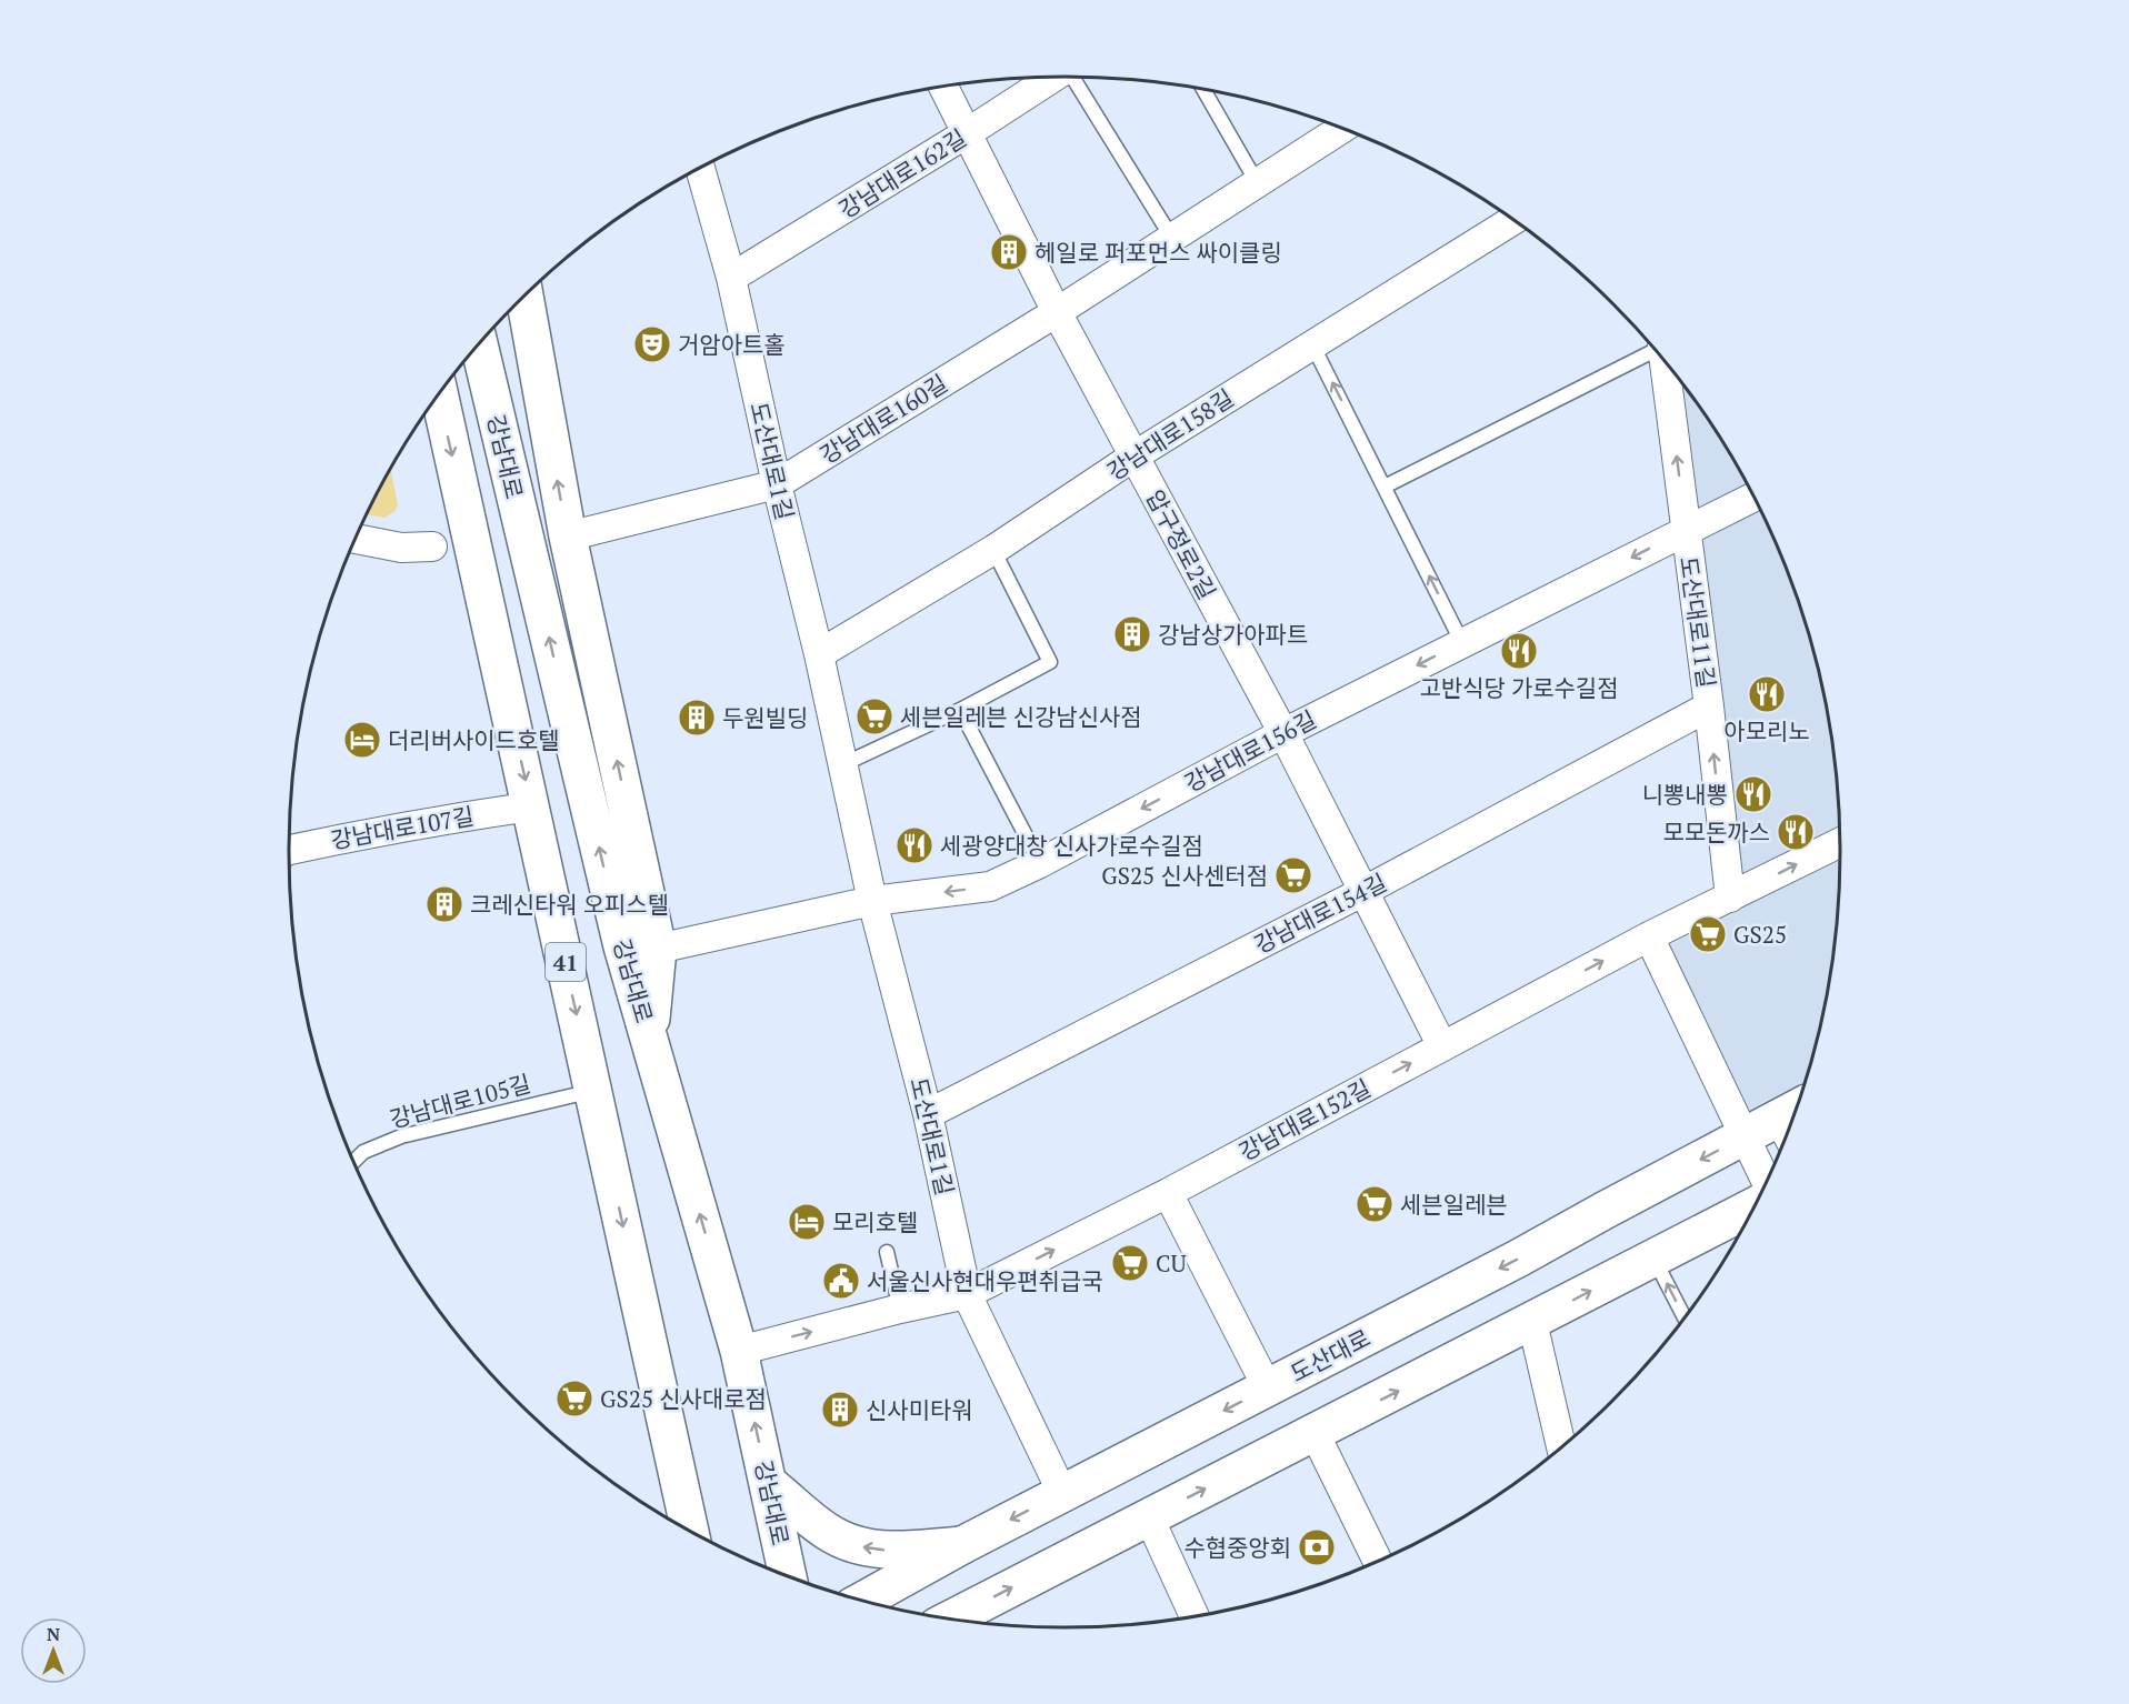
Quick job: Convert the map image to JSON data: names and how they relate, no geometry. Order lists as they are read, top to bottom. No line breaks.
{"streets":{"main road":["강남대로","41","도산대로"],"street":["강남대로162길","강남대로160길","강남대로158길","도산대로1길","압구정로2길","도산대로11길","강남대로156길","강남대로107길","강남대로154길","강남대로152길"],"lane":["강남대로105길"]},"crossings":[["강남대로162길","도산대로1길"],["강남대로162길","압구정로2길"],["강남대로160길","도산대로1길"],["강남대로160길","압구정로2길"],["강남대로158길","도산대로1길"],["강남대로158길","압구정로2길"],["강남대로","강남대로152길"],["도산대로1길","강남대로156길"],["도산대로1길","강남대로154길"],["도산대로1길","강남대로152길"],["도산대로1길","도산대로"],["압구정로2길","강남대로156길"],["압구정로2길","강남대로154길"],["압구정로2길","강남대로152길"],["도산대로11길","강남대로156길"],["도산대로11길","강남대로154길"],["도산대로11길","강남대로152길"],["강남대로107길","41"],["41","강남대로105길"]],"one_way":["도산대로11길","강남대로156길","강남대로152길"],"places":{"building":["헤일로 퍼포먼스 싸이클링","강남상가아파트","두원빌딩","크레신타워 오피스텔","신사미타워"],"theatre":["거암아트홀"],"restaurant":["고반식당 가로수길점","아모리노","니뽕내뽕","모모돈까스","세광양대창 신사가로수길점"],"supermarket":["세븐일레븐 신강남신사점","GS25 신사센터점","GS25","세븐일레븐","CU","GS25 신사대로점"],"hotel":["더리버사이드호텔","모리호텔"],"public building":["서울신사현대우편취급국"],"bank":["수협중앙회"]},"north":"top"}
